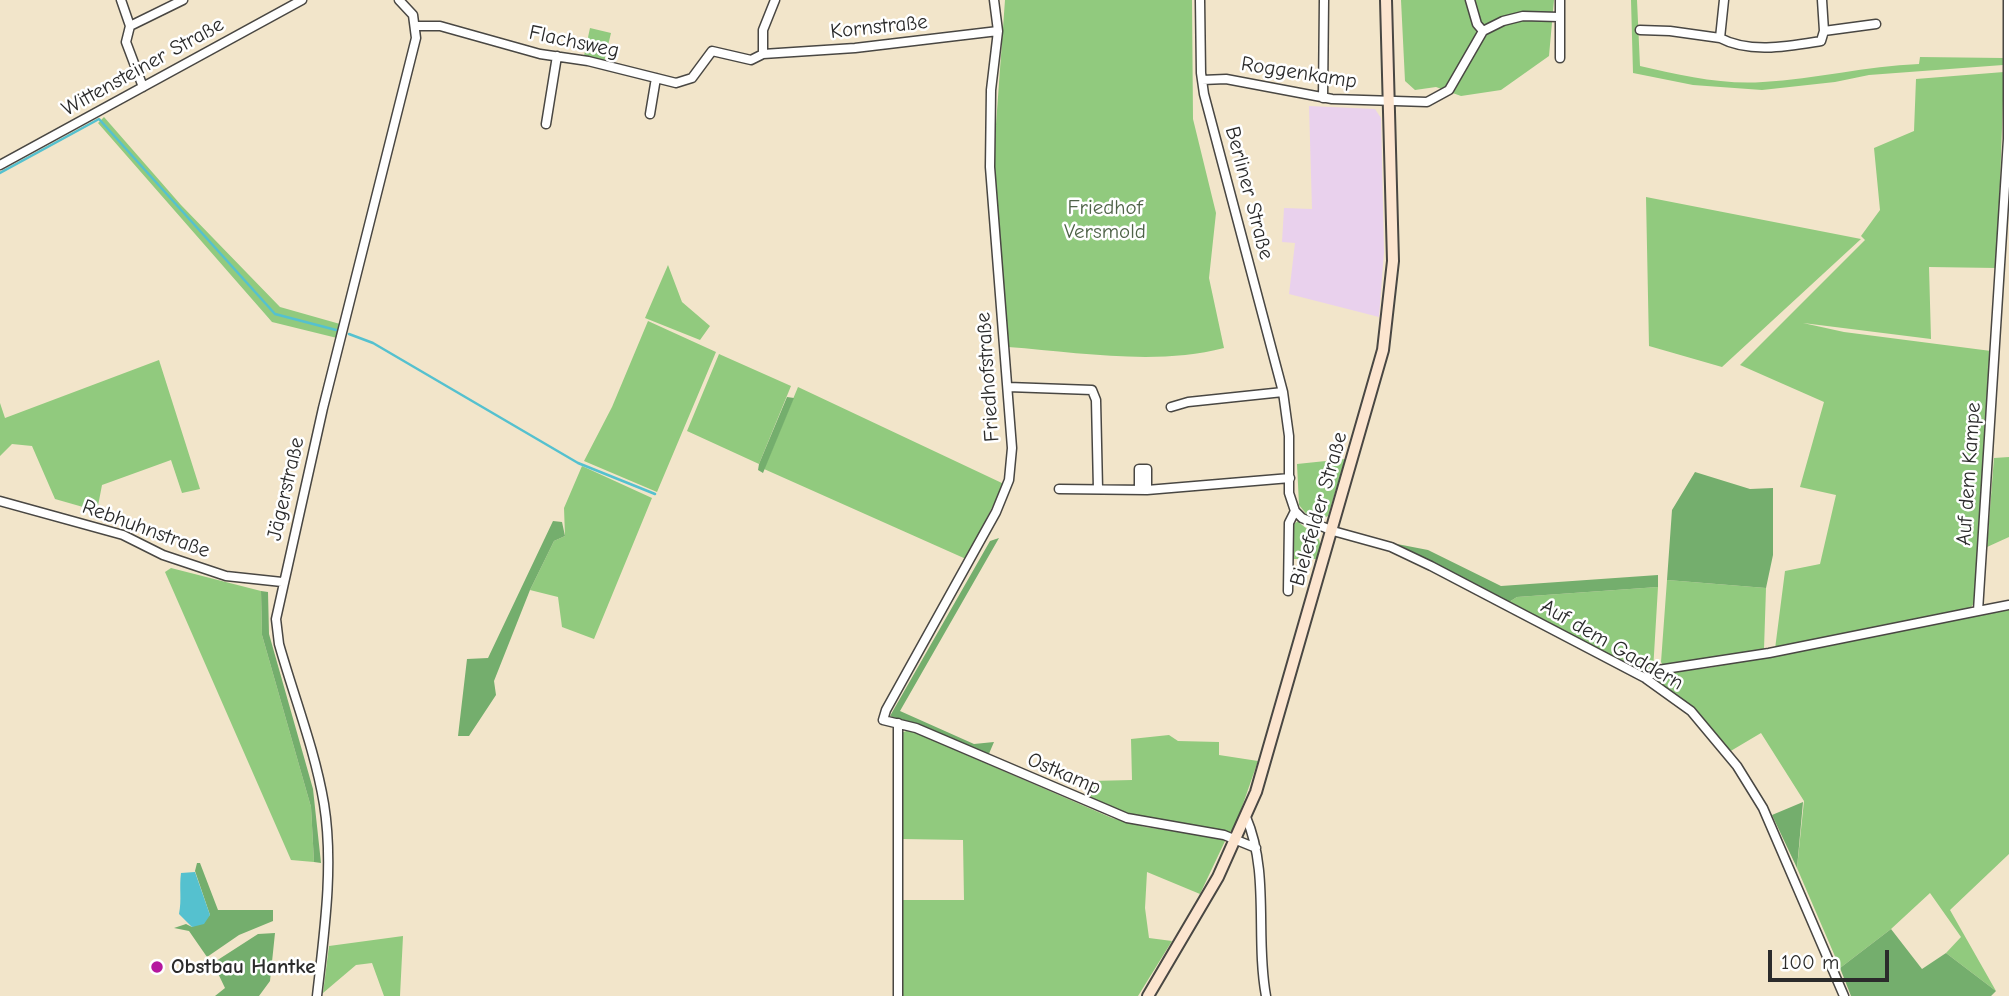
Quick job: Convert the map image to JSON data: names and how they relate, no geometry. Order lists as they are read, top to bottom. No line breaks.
{"streets":{"main road":["Bielefelder Straße"],"street":["Kornstraße","Flachsweg","Wittensteiner Straße","Roggenkamp","Berliner Straße","Friedhofstraße","Auf dem Kampe","Jägerstraße","Rebhuhnstraße","Auf dem Gaddern","Ostkamp"]},"crossings":[["Kornstraße","Flachsweg"],["Kornstraße","Friedhofstraße"],["Flachsweg","Jägerstraße"],["Roggenkamp","Berliner Straße"],["Roggenkamp","Bielefelder Straße"],["Friedhofstraße","Ostkamp"],["Jägerstraße","Rebhuhnstraße"],["Bielefelder Straße","Auf dem Gaddern"],["Bielefelder Straße","Ostkamp"]],"parks":["Friedhof Versmold"],"places":["Obstbau Hantke"],"scale_bar":"100 m"}
